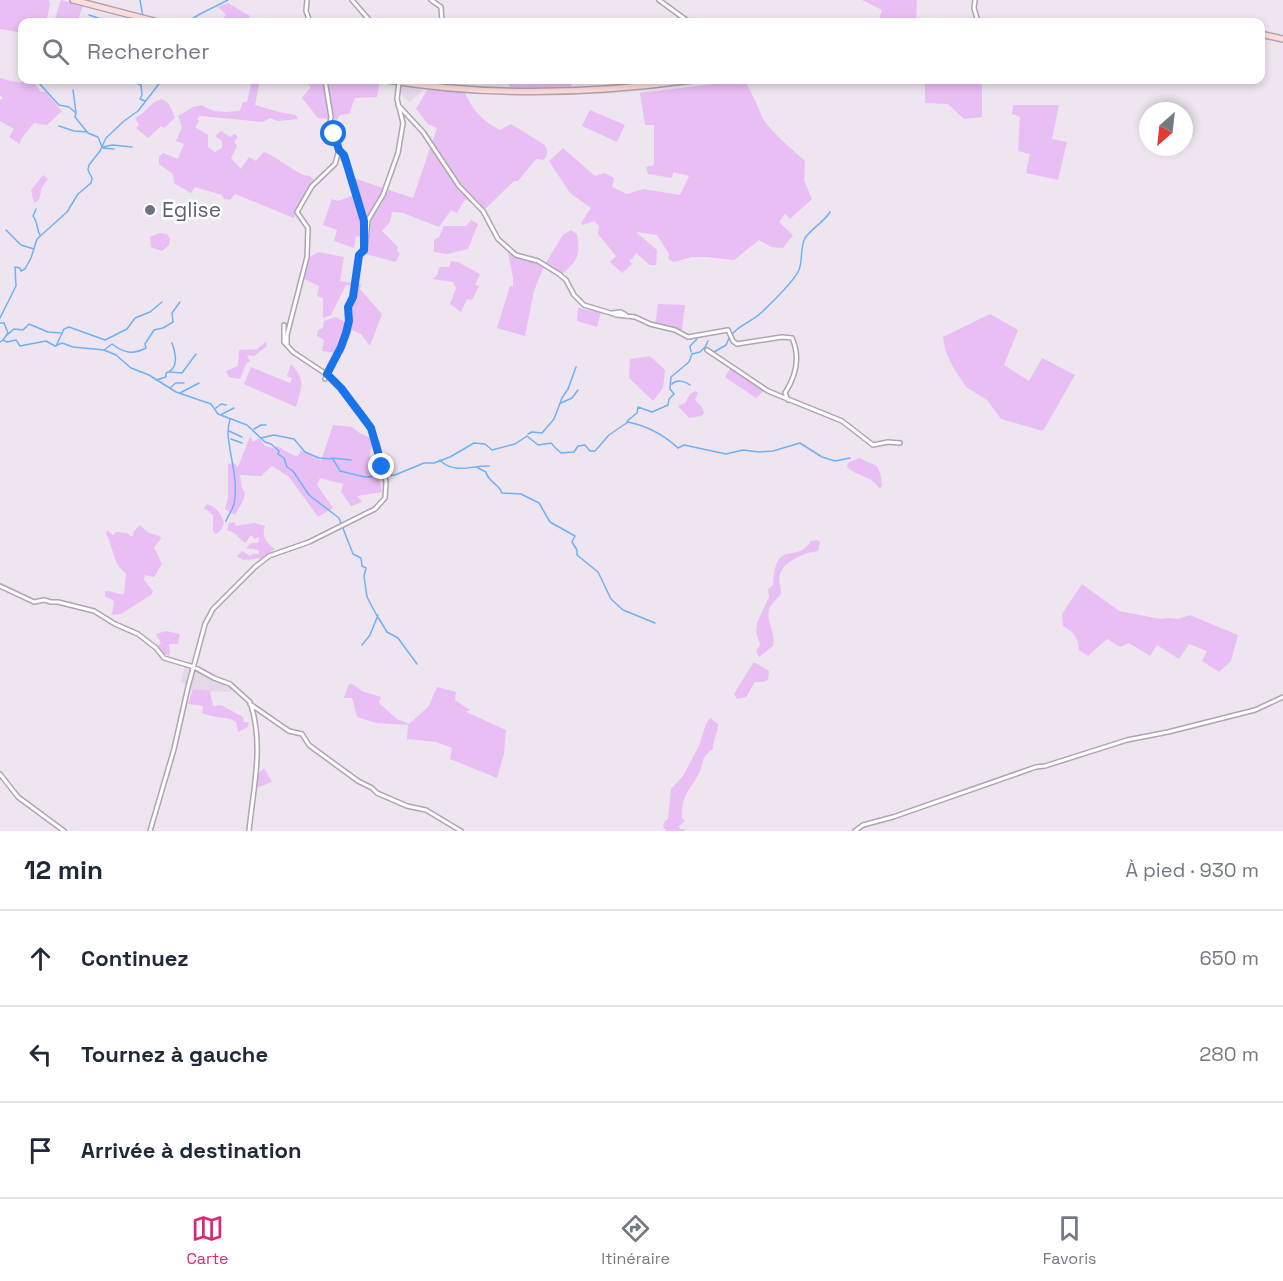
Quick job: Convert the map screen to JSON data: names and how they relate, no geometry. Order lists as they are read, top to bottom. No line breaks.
{"places":["Eglise"],"north":"bottom left","page":{"search":"Rechercher","heading":["12 min","À pied · 930 m"],"list":[["Continuez","650 m"],["Tournez à gauche","280 m"],"Arrivée à destination"],"nav":["Carte","Itinéraire","Favoris"]}}
